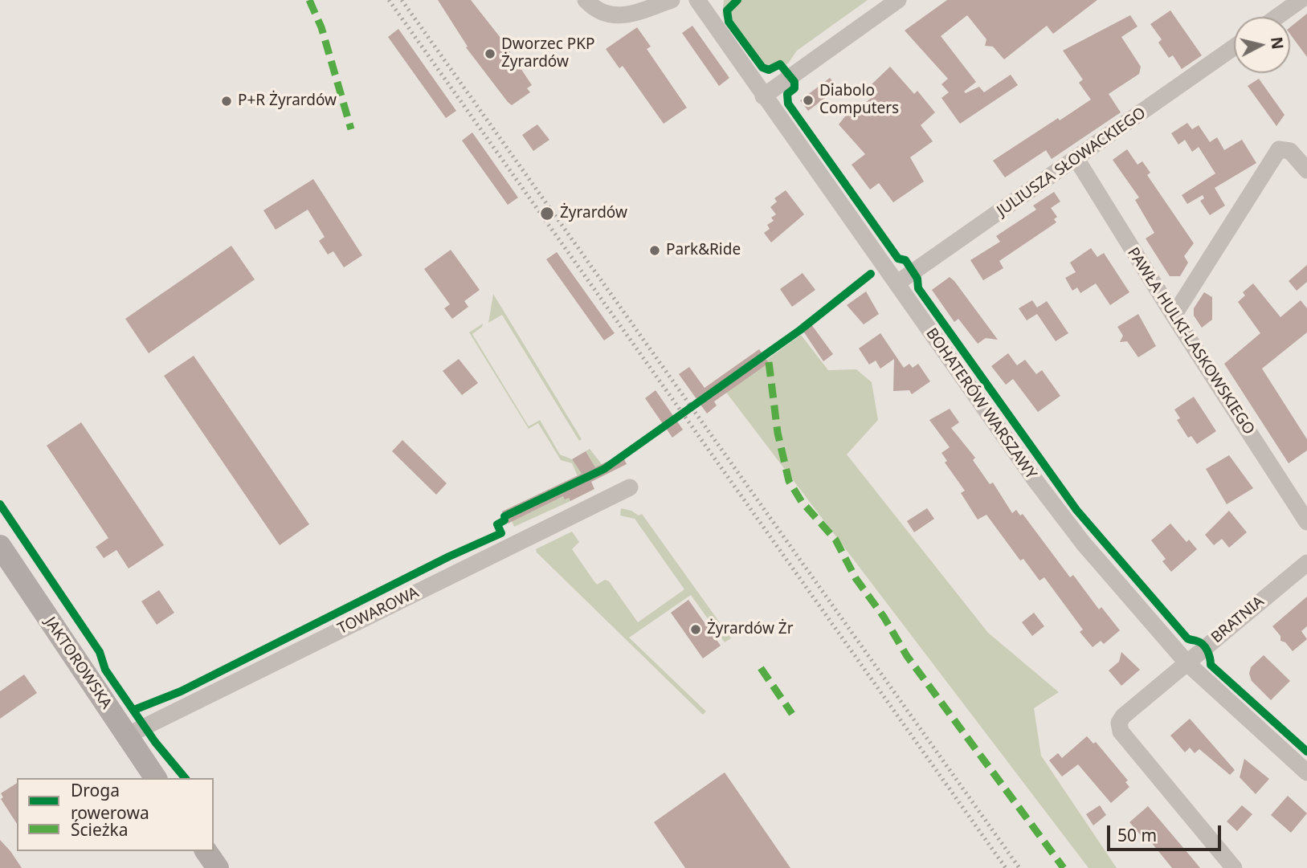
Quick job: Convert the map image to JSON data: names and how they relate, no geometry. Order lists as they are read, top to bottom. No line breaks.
{"streets":{"main road":["JAKTOROWSKA"],"street":["JULIUSZA SŁOWACKIEGO","PAWŁA HULKI-LASKOWSKIEGO","BOHATERÓW WARSZAWY","TOWAROWA","BRATNIA"]},"crossings":[["JULIUSZA SŁOWACKIEGO","PAWŁA HULKI-LASKOWSKIEGO"],["JULIUSZA SŁOWACKIEGO","BOHATERÓW WARSZAWY"],["BOHATERÓW WARSZAWY","BRATNIA"],["TOWAROWA","JAKTOROWSKA"]],"places":["Dworzec PKP Żyrardów","Diabolo Computers","P+R Żyrardów","Żyrardów","Park&Ride","Żyrardów Żr"],"legend":["Droga rowerowa","Ścieżka"],"scale_bar":"50 m","north":"right"}
